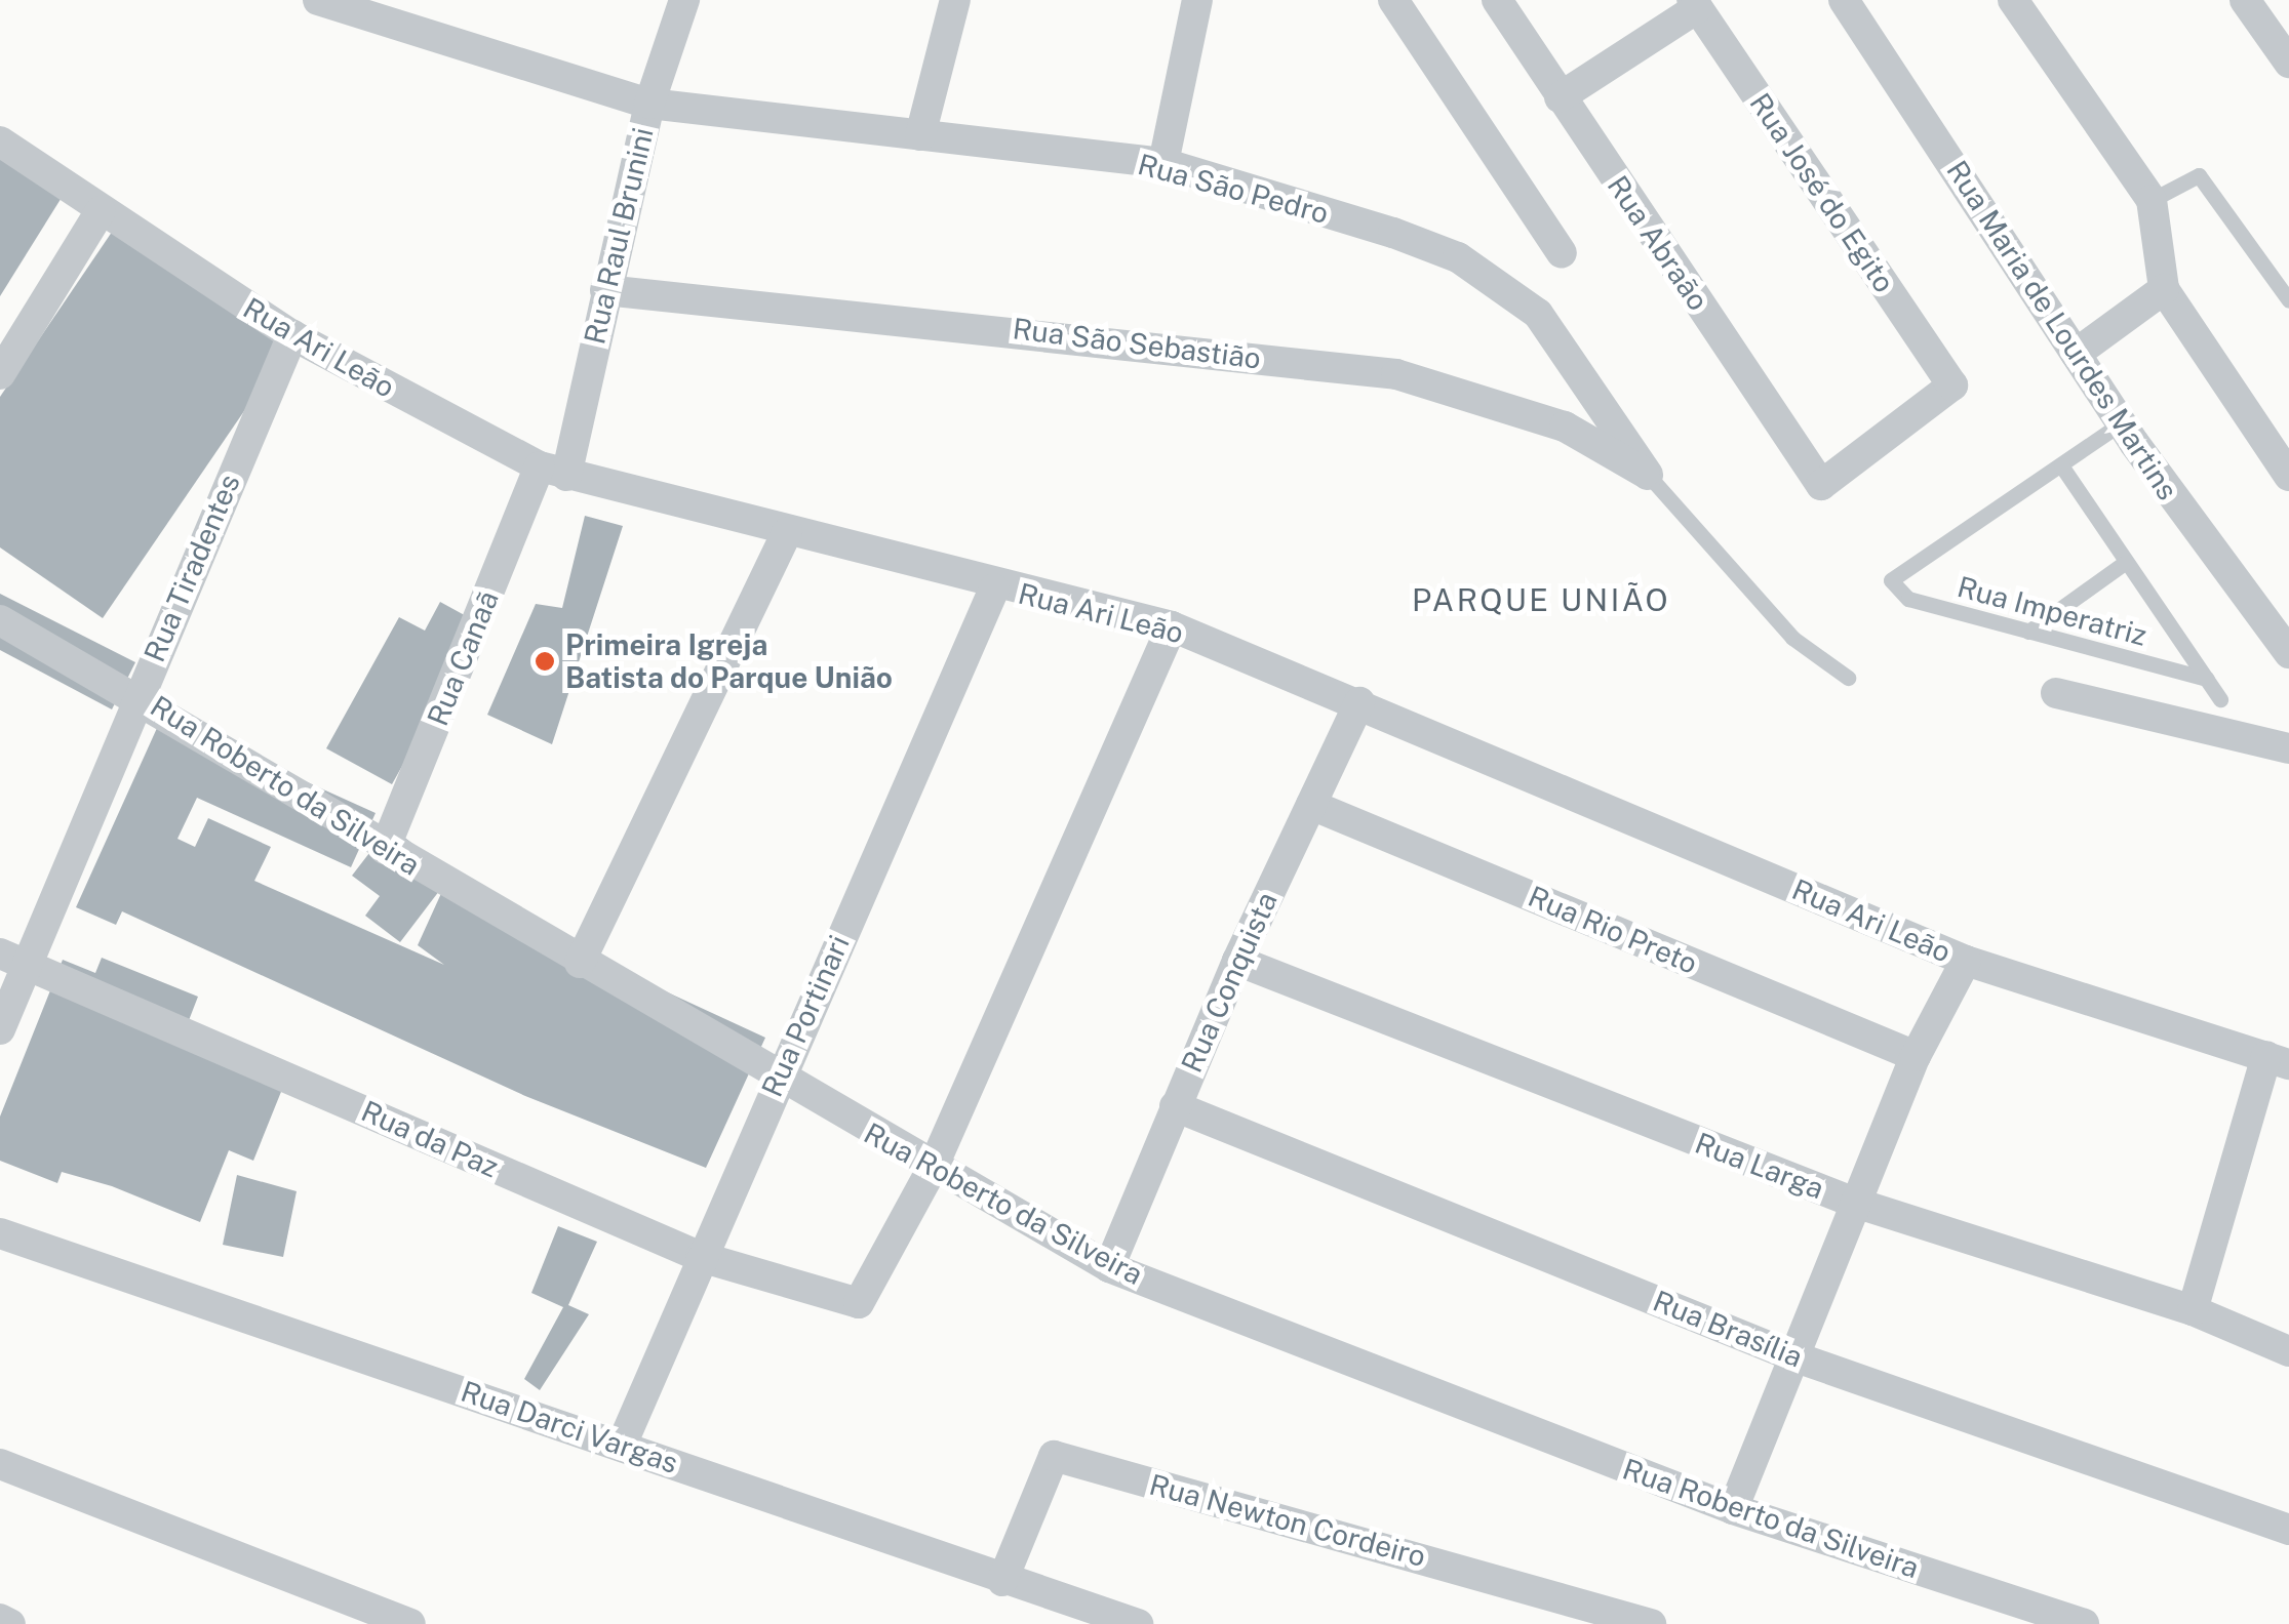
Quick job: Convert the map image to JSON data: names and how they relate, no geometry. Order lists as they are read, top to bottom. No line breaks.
{"streets":{"street":["Rua São Pedro","Rua José do Egito","Rua Raul Brunini","Rua Abraão","Rua Maria de Lourdes Martins","Rua São Sebastião","Rua Ari Leão","Rua Tiradentes","Rua Canaã","Rua Roberto da Silveira","Rua Rio Preto","Rua Conquista","Rua Portinari","Rua da Paz","Rua Larga","Rua Brasília","Rua Darci Vargas","Rua Newton Cordeiro"],"lane":["Rua Imperatriz"]},"crossings":[["Rua São Pedro","Rua Raul Brunini"],["Rua São Pedro","Rua São Sebastião"],["Rua José do Egito","Rua Abraão"],["Rua Raul Brunini","Rua São Sebastião"],["Rua Raul Brunini","Rua Ari Leão"],["Rua Raul Brunini","Rua Canaã"],["Rua Ari Leão","Rua Tiradentes"],["Rua Ari Leão","Rua Canaã"],["Rua Ari Leão","Rua Conquista"],["Rua Ari Leão","Rua Portinari"],["Rua Tiradentes","Rua Roberto da Silveira"],["Rua Tiradentes","Rua da Paz"],["Rua Canaã","Rua Roberto da Silveira"],["Rua Roberto da Silveira","Rua Conquista"],["Rua Roberto da Silveira","Rua Portinari"],["Rua Roberto da Silveira","Rua da Paz"],["Rua Rio Preto","Rua Conquista"],["Rua Conquista","Rua Larga"],["Rua Conquista","Rua Brasília"],["Rua Portinari","Rua da Paz"],["Rua Portinari","Rua Darci Vargas"],["Rua Darci Vargas","Rua Newton Cordeiro"]],"districts":["PARQUE UNIÃO"],"places":["Primeira Igreja Batista do Parque União"]}
